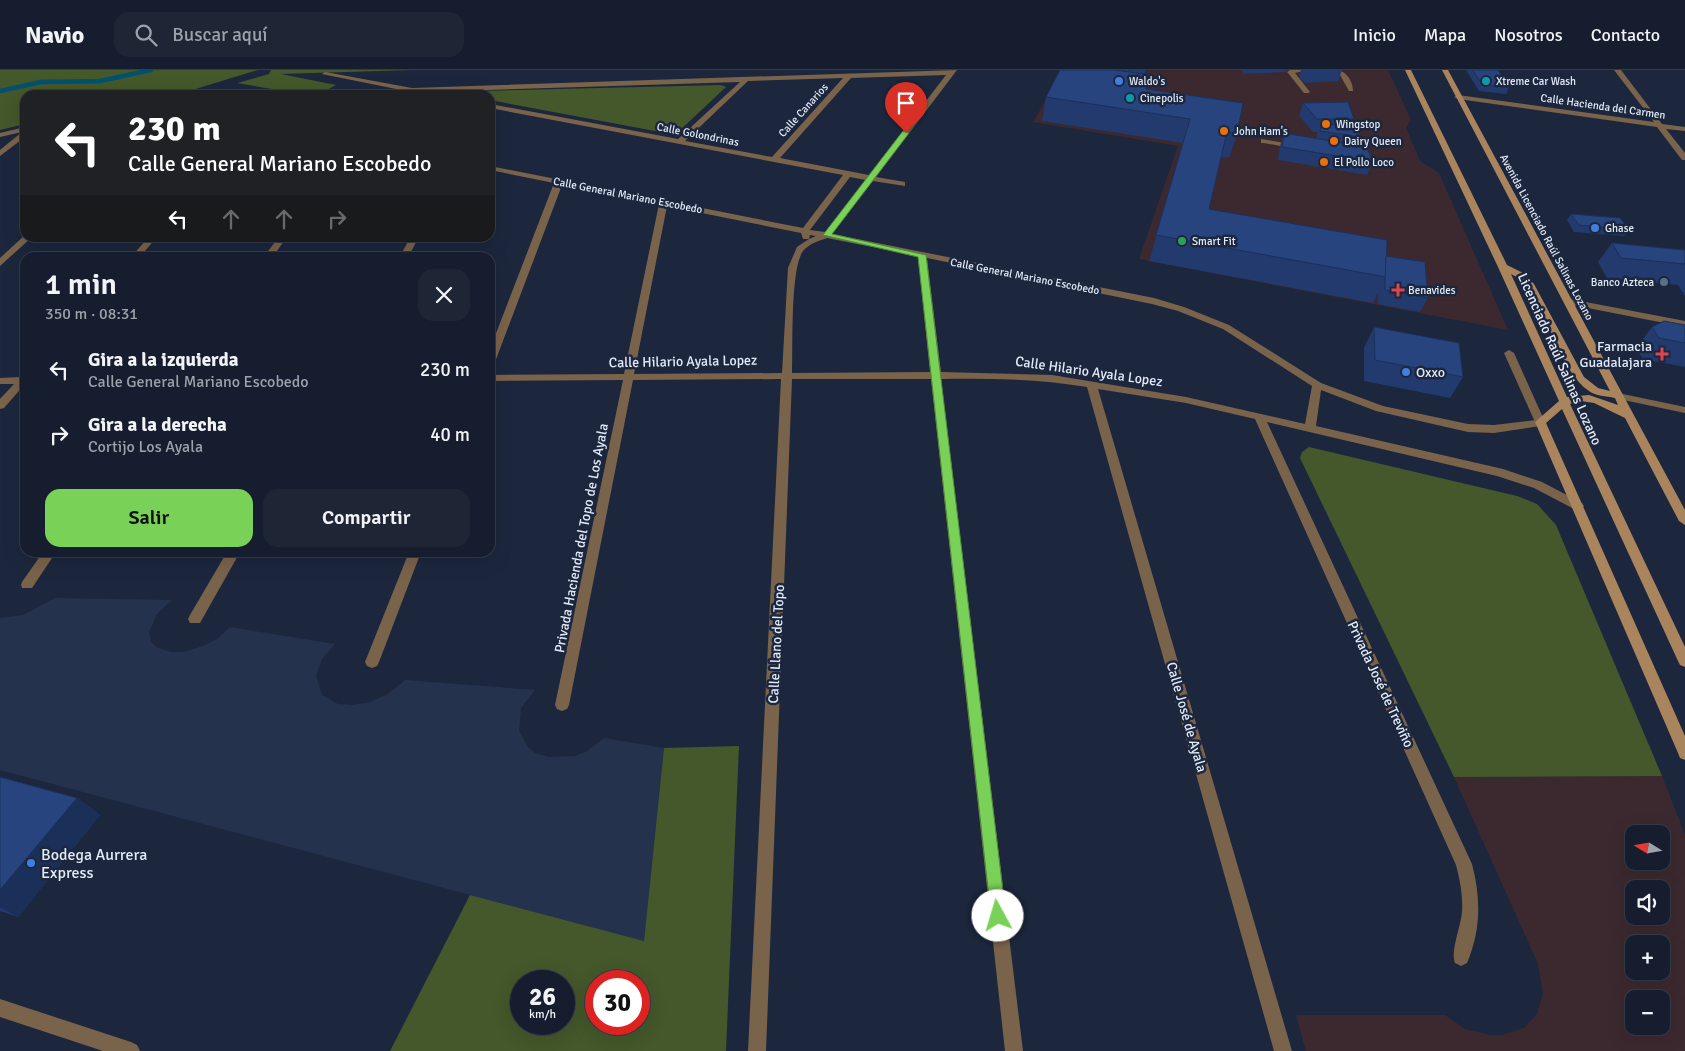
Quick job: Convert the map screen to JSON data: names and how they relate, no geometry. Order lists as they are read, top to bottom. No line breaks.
{"streets":{"main road":["Avenida Licenciado Raúl Salinas Lozano","Licenciado Raúl Salinas Lozano"],"street":["Calle Hacienda del Carmen","Calle Canarios","Calle Golondrinas","Calle General Mariano Escobedo","Calle Hilario Ayala Lopez","Privada Hacienda del Topo de Los Ayala","Calle Llano del Topo","Privada José de Treviño","Calle José de Ayala"]},"crossings":[["Calle Hacienda del Carmen","Avenida Licenciado Raúl Salinas Lozano"],["Calle Canarios","Calle Golondrinas"],["Calle Golondrinas","Calle Llano del Topo"],["Calle General Mariano Escobedo","Privada Hacienda del Topo de Los Ayala"],["Calle General Mariano Escobedo","Calle Llano del Topo"],["Calle Hilario Ayala Lopez","Privada Hacienda del Topo de Los Ayala"],["Calle Hilario Ayala Lopez","Calle Llano del Topo"],["Calle Hilario Ayala Lopez","Privada José de Treviño"],["Calle Hilario Ayala Lopez","Calle José de Ayala"]],"places":{"other":["Waldo's","Xtreme Car Wash","Cinepolis","Wingstop","John Ham's","Dairy Queen","El Pollo Loco","Ghase","Smart Fit","Banco Azteca","Oxxo","Bodega Aurrera Express"],"health":["Benavides","Farmacia Guadalajara"]},"north":"left","page":{"header":"Navio","search":"Buscar aquí","nav":["Inicio","Mapa","Nosotros","Contacto"],"turn":["230 m","Calle General Mariano Escobedo"],"heading":["1 min","350 m · 08:31"],"list":[{"name":"Gira a la izquierda","note":"Calle General Mariano Escobedo","value":"230 m"},{"name":"Gira a la derecha","note":"Cortijo Los Ayala","value":"40 m"}],"buttons":["Salir","Compartir"],"map_buttons":["+","−"],"speed":"26 km/h","limit":"30"}}
